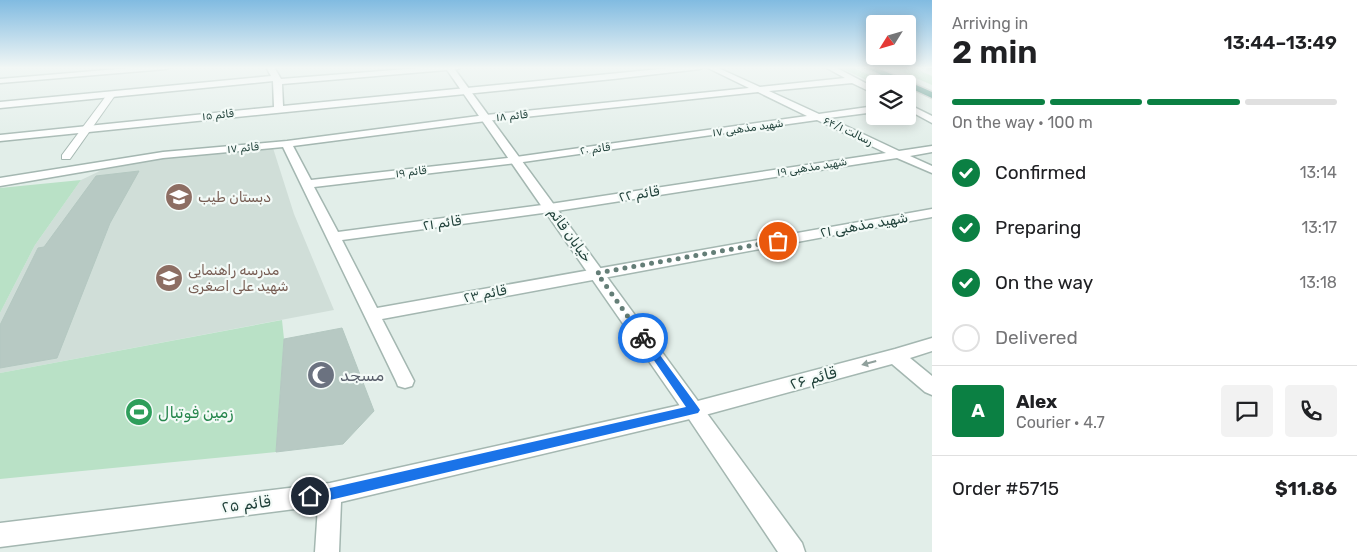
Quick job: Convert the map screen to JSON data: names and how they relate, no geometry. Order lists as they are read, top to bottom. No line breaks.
{"streets":{"street":["قائم ۱۵","قائم ۱۸","شهید مذهبی ۱۷","رسالت ۶۴/۱","قائم ۱۷","قائم ۲۰","شهید مذهبی ۱۹","قائم ۱۹","قائم ۲۲","قائم ۲۱","شهید مذهبی ۲۱","خیابان قائم","قائم ۲۳","قائم ۲۶","قائم ۲۵"]},"crossings":[["قائم ۱۸","قائم ۱۷"],["قائم ۱۸","خیابان قائم"],["شهید مذهبی ۱۷","رسالت ۶۴/۱"],["شهید مذهبی ۱۷","قائم ۲۰"],["رسالت ۶۴/۱","شهید مذهبی ۱۹"],["قائم ۱۷","خیابان قائم"],["قائم ۲۰","قائم ۱۹"],["قائم ۲۰","خیابان قائم"],["شهید مذهبی ۱۹","قائم ۲۲"],["قائم ۱۹","خیابان قائم"],["قائم ۲۲","قائم ۲۱"],["قائم ۲۲","خیابان قائم"],["قائم ۲۱","خیابان قائم"],["شهید مذهبی ۲۱","خیابان قائم"],["شهید مذهبی ۲۱","قائم ۲۳"],["خیابان قائم","قائم ۲۳"],["خیابان قائم","قائم ۲۶"],["خیابان قائم","قائم ۲۵"],["قائم ۲۶","قائم ۲۵"]],"one_way":["قائم ۲۶"],"places":{"school or university":["دبستان طیب","مدرسه راهنمایی شهید علی اصغری"],"mosque":["مسجد"],"sports":["زمین فوتبال"]},"north":"bottom left","page":{"heading":["2 min","Arriving in","13:44–13:49"],"panel":["Alex","Courier · 4.7","Order #5715","$11.86"],"bar":"On the way · 100 m","list":[["Confirmed","13:14"],["Preparing","13:17"],["On the way","13:18"],"Delivered"],"round":"A"}}
